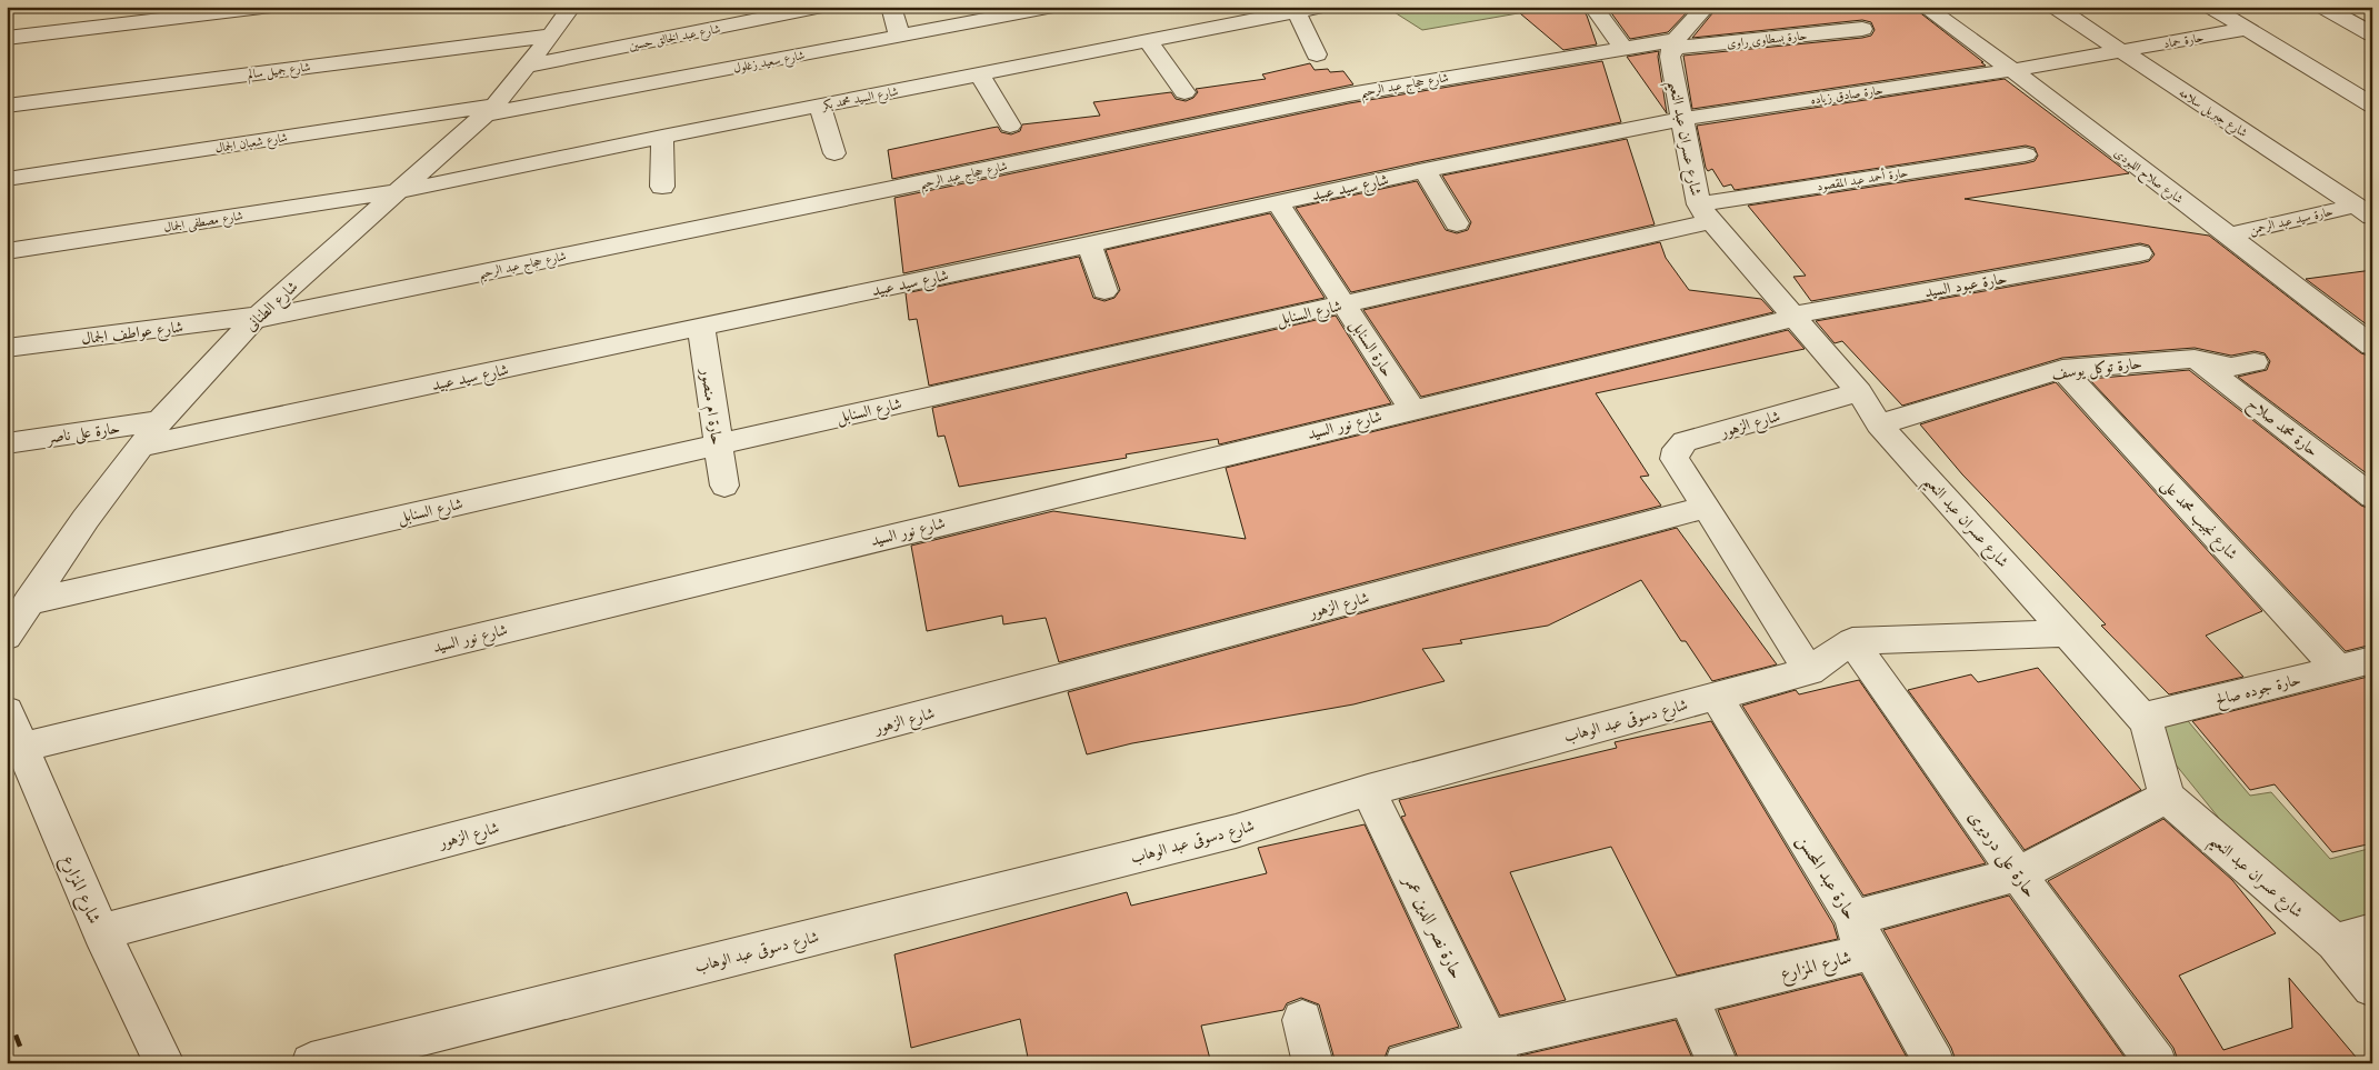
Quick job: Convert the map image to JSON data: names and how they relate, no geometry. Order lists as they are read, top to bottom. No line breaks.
{"streets":{"street":["شارع عبد الخالق حسين","حارة بسطاوى راوى","حارة حماد","شارع سعيد زغلول","شارع جميل سالم","شارع حجاج عبد الرحيم","حارة صادق زياده","شارع السيد محمد بكر","شارع جبريل سلامه","شارع عسران عبد النعيم","شارع شعبان الجمال","شارع صلاح اللبودى","حارة أحمد عبد المقصود","شارع سيد عبيد","حارة سيد عبد الرحمن","شارع مصطفى الجمال","حارة عبود السيد","شارع الطنانى","شارع السنابل","شارع عواطف الجمال","حارة السنابل","حارة توكل يوسف","حارة ام منصور","شارع الزهور","شارع نور السيد","حارة محمد صلاح","حارة على ناصر","شارع نجيب محمد على","حارة جوده صالح","شارع دسوقى عبد الوهاب","حارة على درديرى","حارة عبد المحسن","شارع المزارع","حارة نصر الدين عمر"]},"crossings":[["شارع عبد الخالق حسين","شارع الطنانى"],["حارة بسطاوى راوى","شارع حجاج عبد الرحيم"],["حارة بسطاوى راوى","شارع عسران عبد النعيم"],["حارة حماد","حارة صادق زياده"],["حارة حماد","شارع جبريل سلامه"],["حارة حماد","شارع صلاح اللبودى"],["شارع سعيد زغلول","شارع شعبان الجمال"],["شارع سعيد زغلول","شارع الطنانى"],["شارع جميل سالم","شارع الطنانى"],["شارع حجاج عبد الرحيم","شارع عسران عبد النعيم"],["شارع حجاج عبد الرحيم","شارع الطنانى"],["شارع حجاج عبد الرحيم","شارع عواطف الجمال"],["حارة صادق زياده","شارع عسران عبد النعيم"],["حارة صادق زياده","شارع صلاح اللبودى"],["حارة صادق زياده","شارع سيد عبيد"],["شارع السيد محمد بكر","شارع مصطفى الجمال"],["شارع السيد محمد بكر","شارع الطنانى"],["شارع جبريل سلامه","حارة سيد عبد الرحمن"],["شارع عسران عبد النعيم","حارة أحمد عبد المقصود"],["شارع عسران عبد النعيم","شارع سيد عبيد"],["شارع عسران عبد النعيم","حارة عبود السيد"],["شارع عسران عبد النعيم","شارع السنابل"],["شارع عسران عبد النعيم","حارة توكل يوسف"],["شارع عسران عبد النعيم","شارع الزهور"],["شارع عسران عبد النعيم","شارع نور السيد"],["شارع عسران عبد النعيم","حارة جوده صالح"],["شارع شعبان الجمال","شارع الطنانى"],["شارع صلاح اللبودى","حارة سيد عبد الرحمن"],["حارة أحمد عبد المقصود","شارع السنابل"],["شارع سيد عبيد","شارع الطنانى"],["شارع سيد عبيد","حارة السنابل"],["شارع سيد عبيد","حارة ام منصور"],["شارع مصطفى الجمال","شارع الطنانى"],["حارة عبود السيد","شارع نور السيد"],["شارع الطنانى","شارع السنابل"],["شارع الطنانى","شارع عواطف الجمال"],["شارع الطنانى","حارة على ناصر"],["شارع السنابل","حارة السنابل"],["شارع السنابل","حارة ام منصور"],["حارة السنابل","شارع نور السيد"],["حارة توكل يوسف","حارة محمد صلاح"],["حارة توكل يوسف","شارع نجيب محمد على"],["شارع الزهور","شارع دسوقى عبد الوهاب"],["شارع الزهور","شارع المزارع"],["شارع نور السيد","شارع المزارع"],["شارع نجيب محمد على","حارة جوده صالح"],["شارع دسوقى عبد الوهاب","حارة على درديرى"],["شارع دسوقى عبد الوهاب","حارة عبد المحسن"],["شارع دسوقى عبد الوهاب","حارة نصر الدين عمر"],["حارة عبد المحسن","شارع المزارع"],["شارع المزارع","حارة نصر الدين عمر"]]}
